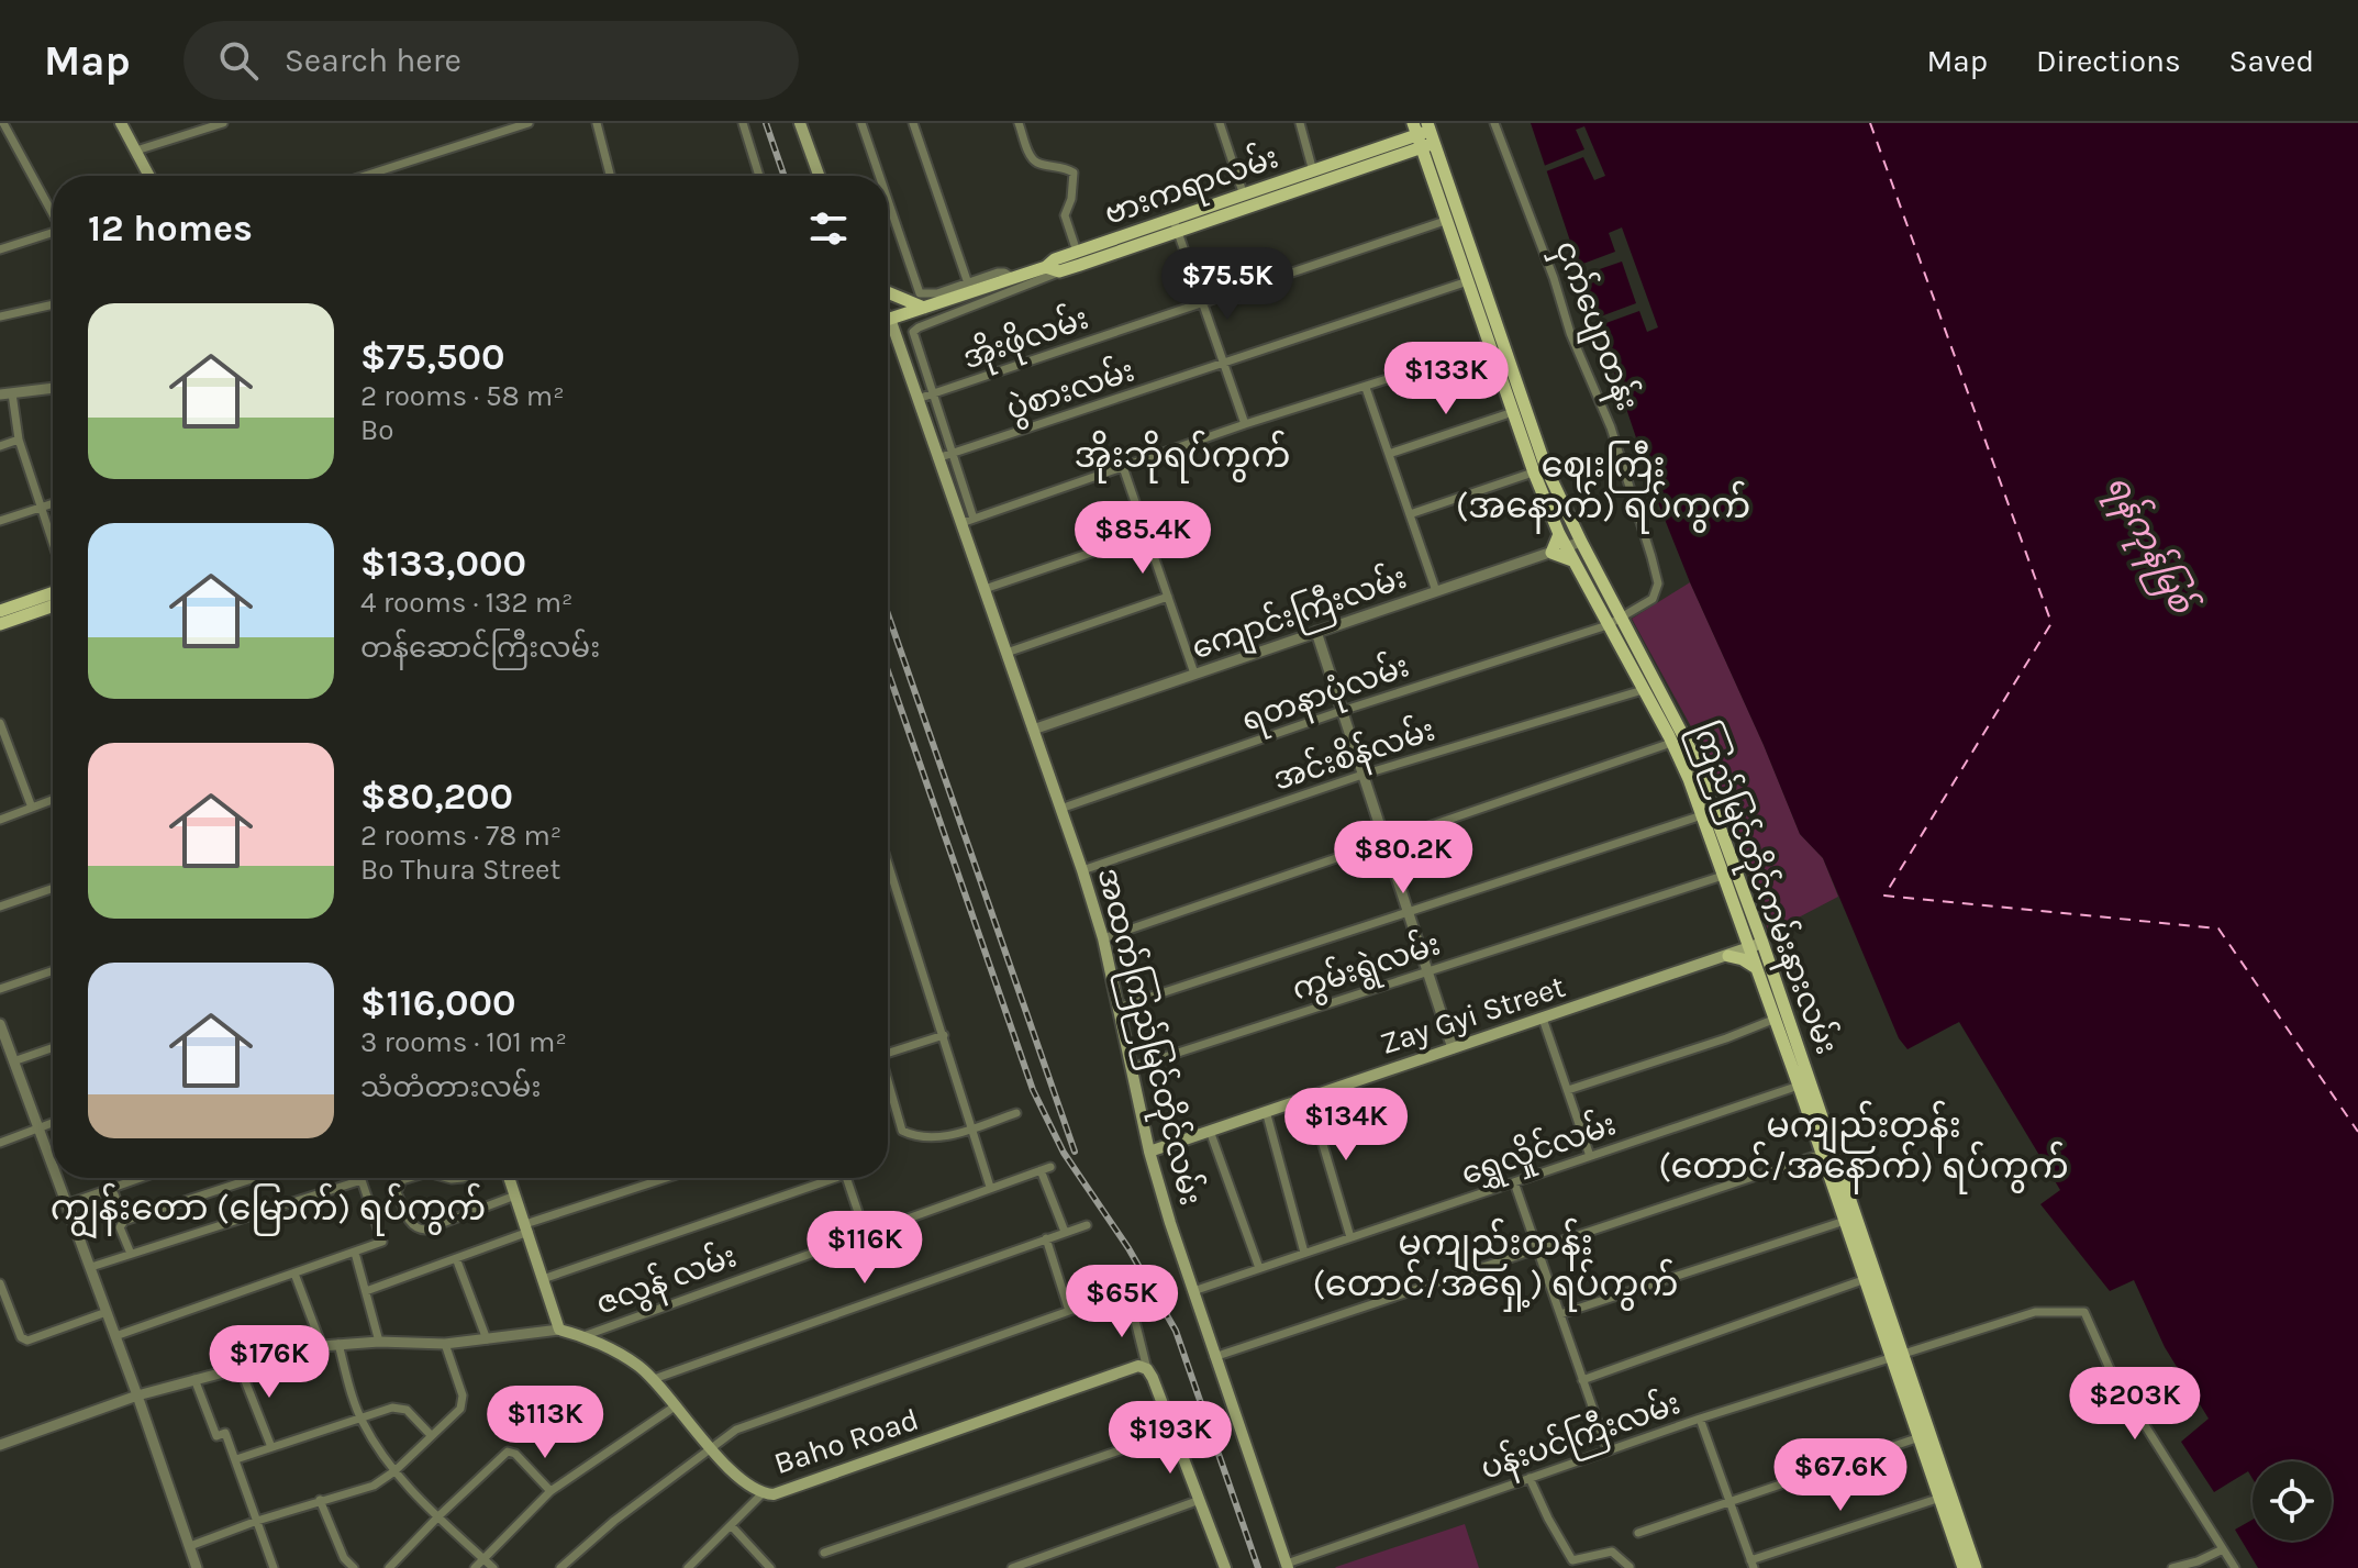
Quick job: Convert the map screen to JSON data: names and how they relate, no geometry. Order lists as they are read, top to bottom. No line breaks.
{"streets":{"main road":["ဗားကရာလမ်း","ကြည်မြင်တိုင်ကမ်းနားလမ်း","Zay Gyi Street","အထက်ကြည်မြင်တိုင်လမ်း","Baho Road"],"street":["ငှက်ပျောတန်း","အိုးဖိုလမ်း","ပွဲစားလမ်း","ကျောင်းကြီးလမ်း","ရတနာပုံလမ်း","အင်းစိန်လမ်း","ကွမ်းရွဲလမ်း","ရွှေလှိုင်လမ်း","ဇလွန် လမ်း","ပန်းပင်ကြီးလမ်း"]},"crossings":[["ဗားကရာလမ်း","ကြည်မြင်တိုင်ကမ်းနားလမ်း"],["ငှက်ပျောတန်း","ရတနာပုံလမ်း"],["ငှက်ပျောတန်း","ကြည်မြင်တိုင်ကမ်းနားလမ်း"],["အိုးဖိုလမ်း","အထက်ကြည်မြင်တိုင်လမ်း"],["ပွဲစားလမ်း","ကြည်မြင်တိုင်ကမ်းနားလမ်း"],["ပွဲစားလမ်း","အထက်ကြည်မြင်တိုင်လမ်း"],["ကျောင်းကြီးလမ်း","အထက်ကြည်မြင်တိုင်လမ်း"],["ရတနာပုံလမ်း","ကြည်မြင်တိုင်ကမ်းနားလမ်း"],["ရတနာပုံလမ်း","အထက်ကြည်မြင်တိုင်လမ်း"],["အင်းစိန်လမ်း","ကြည်မြင်တိုင်ကမ်းနားလမ်း"],["အင်းစိန်လမ်း","အထက်ကြည်မြင်တိုင်လမ်း"],["ကြည်မြင်တိုင်ကမ်းနားလမ်း","ကွမ်းရွဲလမ်း"],["ကြည်မြင်တိုင်ကမ်းနားလမ်း","ရွှေလှိုင်လမ်း"],["ကြည်မြင်တိုင်ကမ်းနားလမ်း","ပန်းပင်ကြီးလမ်း"],["ကွမ်းရွဲလမ်း","အထက်ကြည်မြင်တိုင်လမ်း"],["Zay Gyi Street","အထက်ကြည်မြင်တိုင်လမ်း"],["အထက်ကြည်မြင်တိုင်လမ်း","ရွှေလှိုင်လမ်း"],["အထက်ကြည်မြင်တိုင်လမ်း","ပန်းပင်ကြီးလမ်း"],["ဇလွန် လမ်း","Baho Road"]],"districts":["အိုးဘိုရပ်ကွက်","ဈေးကြီး (အနောက်) ရပ်ကွက်","မကျည်းတန်း (တောင်/အနောက်) ရပ်ကွက်","ကျွန်းတော (မြောက်) ရပ်ကွက်","မကျည်းတန်း (တောင်/အရှေ့) ရပ်ကွက်"],"water":["ရန်ကုန်မြစ်"],"page":{"header":"Map","search":"Search here","nav":["Map","Directions","Saved"],"heading":"12 homes","price":["$75.5K","$133K","$85.4K","$80.2K","$134K","$116K","$65K","$176K","$203K","$113K","$193K","$67.6K"],"list":[{"name":"$75,500","note":"2 rooms · 58 m² · Bo"},{"name":"$133,000","note":"4 rooms · 132 m² · တန်ဆောင်ကြီးလမ်း"},{"name":"$80,200","note":"2 rooms · 78 m² · Bo Thura Street"},{"name":"$116,000","note":"3 rooms · 101 m² · သံတံတားလမ်း"}]}}
